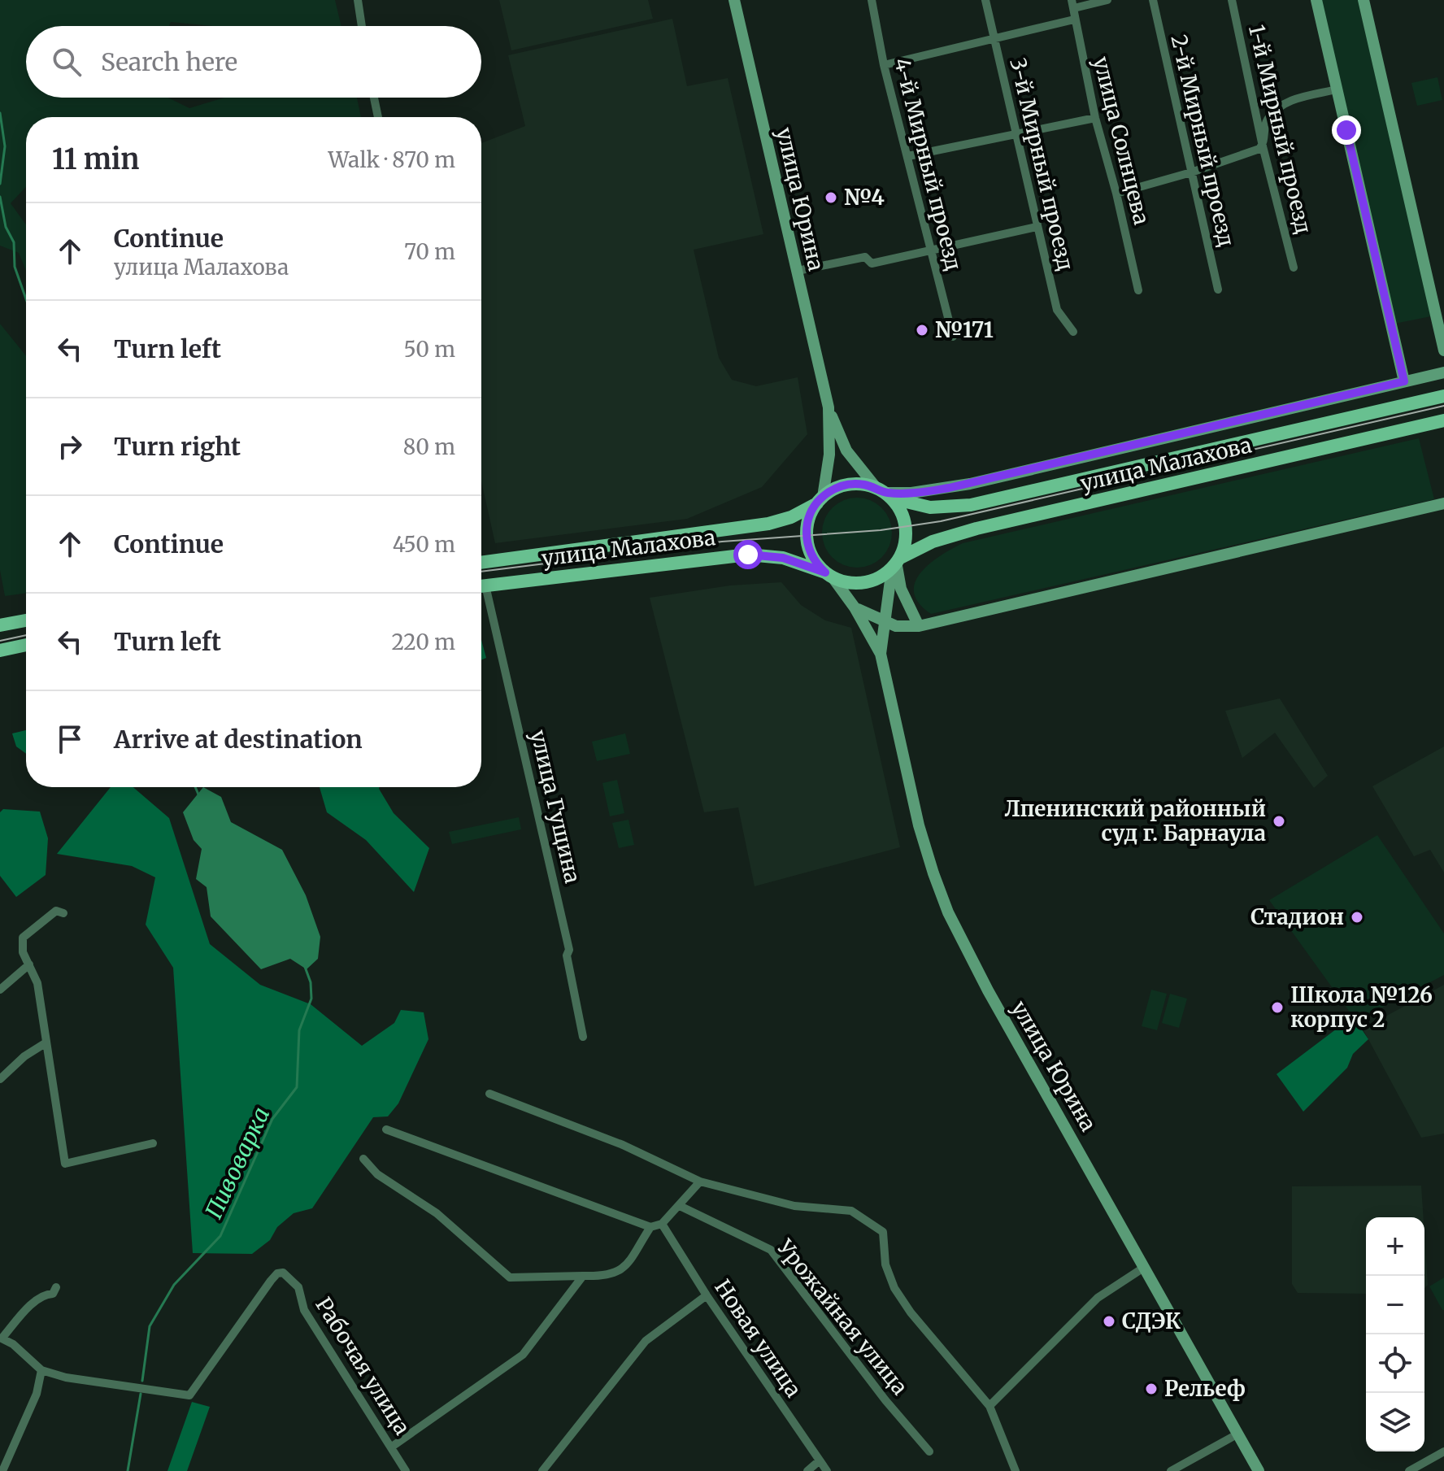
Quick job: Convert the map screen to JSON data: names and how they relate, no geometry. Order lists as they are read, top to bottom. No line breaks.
{"streets":{"main road":["улица Малахова"],"street":["1-й Мирный проезд","улица Солнцева","2-й Мирный проезд","4-й Мирный проезд","3-й Мирный проезд","улица Юрина","улица Гущина","Урожайная улица","Новая улица","Рабочая улица"]},"crossings":[["улица Юрина","улица Малахова"]],"water":["Пивоварка"],"places":["№4","№171","Лпенинский районный суд г. Барнаула","Стадион","Школа №126 корпус 2","СДЭК","Рельеф"],"page":{"search":"Search here","heading":["11 min","Walk · 870 m"],"list":[["Continue","улица Малахова","70 m"],["Turn left","50 m"],["Turn right","80 m"],["Continue","450 m"],["Turn left","220 m"],"Arrive at destination"],"map_buttons":["+","−"]}}
